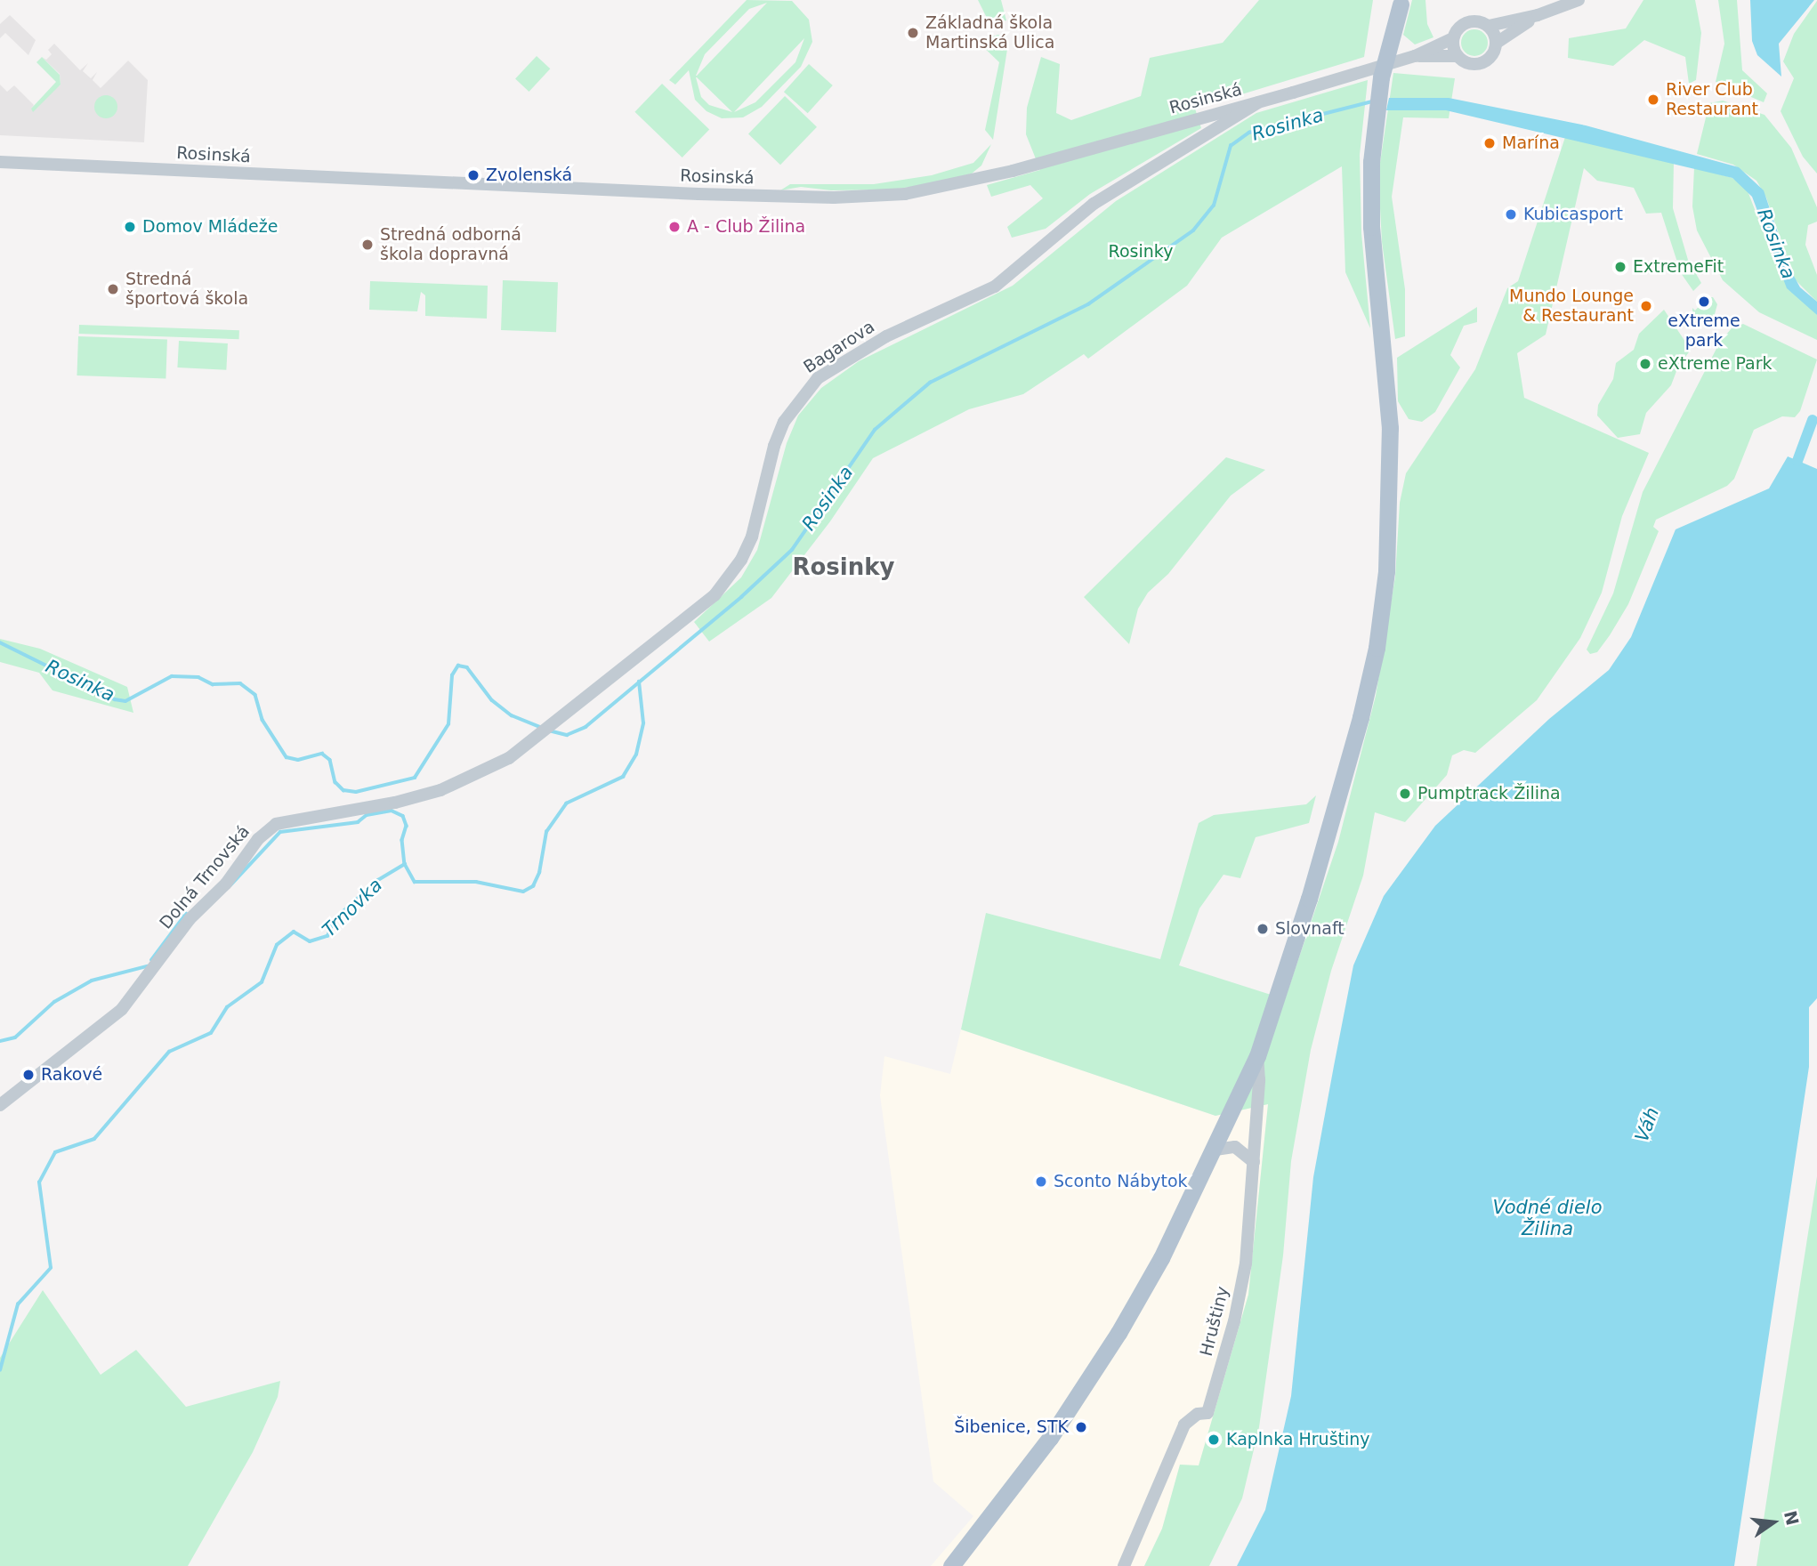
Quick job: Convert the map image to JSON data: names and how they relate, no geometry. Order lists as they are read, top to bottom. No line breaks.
{"streets":{"street":["Rosinská","Bagarova","Dolná Trnovská","Hruštiny"]},"crossings":[["Rosinská","Bagarova"],["Bagarova","Dolná Trnovská"]],"districts":["Rosinky"],"water":["Rosinka","Trnovka","Váh","Vodné dielo Žilina"],"parks":["Rosinky"],"places":["Základná škola Martinská Ulica","River Club Restaurant","Marína","Zvolenská","Kubicasport","Domov Mládeže","A - Club Žilina","Stredná odborná škola dopravná","ExtremeFit","Stredná športová škola","eXtreme park","Mundo Lounge & Restaurant","eXtreme Park","Pumptrack Žilina","Slovnaft","Rakové","Sconto Nábytok","Šibenice, STK","Kaplnka Hruštiny"],"north":"right"}
